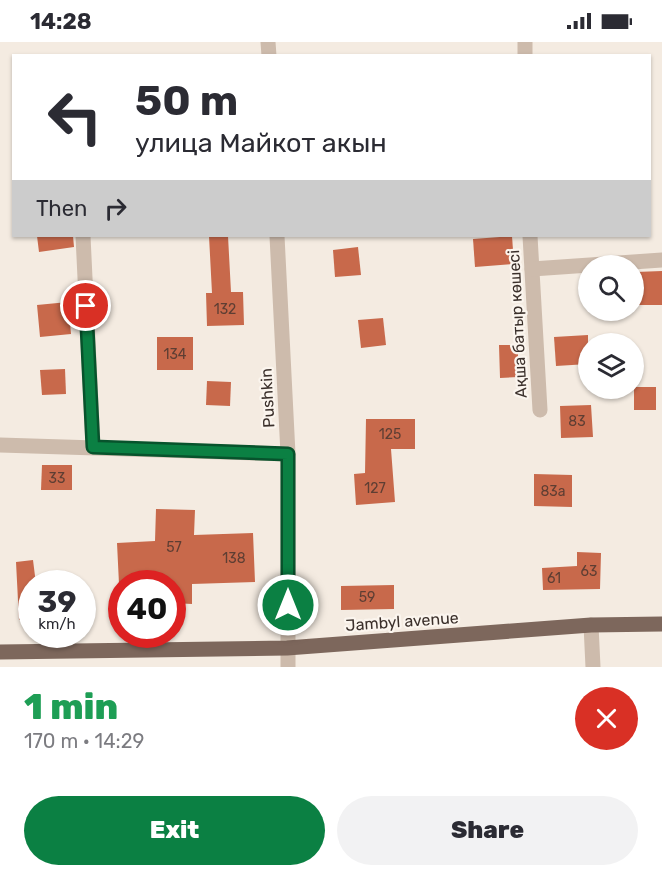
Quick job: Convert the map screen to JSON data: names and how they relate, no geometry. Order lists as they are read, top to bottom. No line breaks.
{"streets":{"main road":["Jambyl avenue"],"street":["Ақша батыр көшесі","Pushkin"]},"crossings":[["Pushkin","Jambyl avenue"]],"house_numbers":["132","134","83","125","33","127","83а","57","138","63","61","59"],"page":{"status":"14:28","turn":["50 m","улица Майкот акын"],"then":"Then","speed":"39 km/h","limit":"40","heading":["1 min","170 m · 14:29"],"buttons":["Exit","Share"]}}
